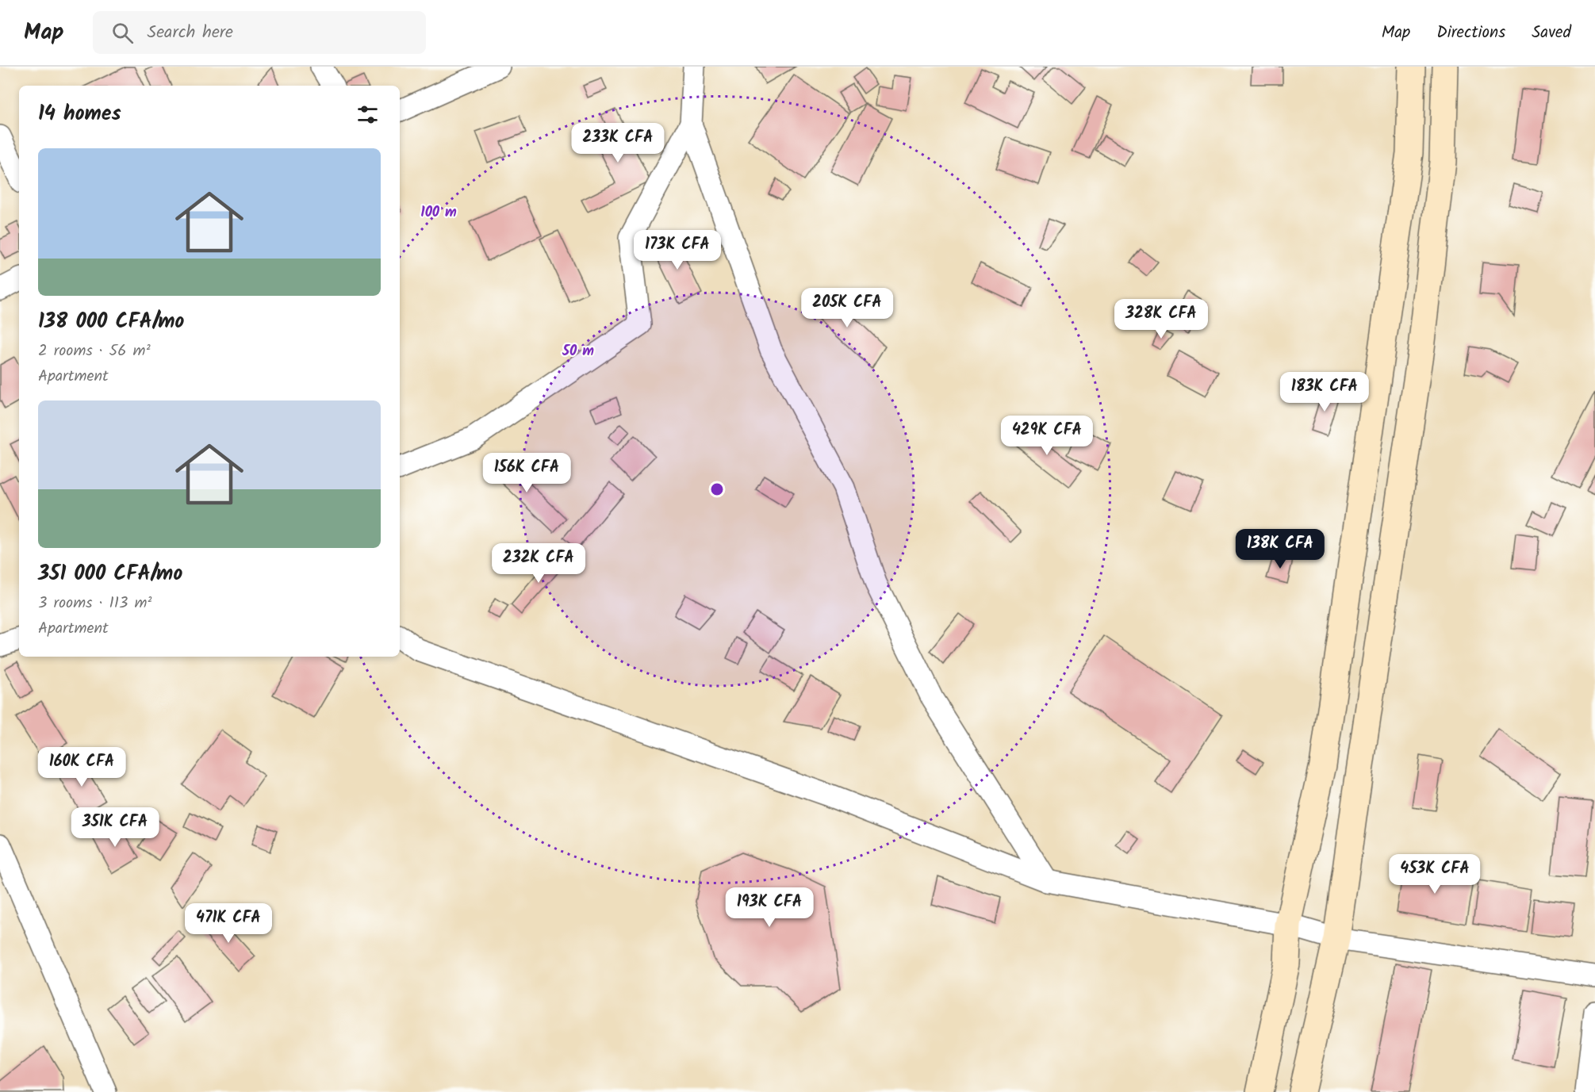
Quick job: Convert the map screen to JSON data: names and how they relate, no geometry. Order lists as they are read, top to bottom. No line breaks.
{"page":{"header":"Map","search":"Search here","nav":["Map","Directions","Saved"],"heading":"14 homes","price":["233K CFA","173K CFA","205K CFA","328K CFA","183K CFA","429K CFA","156K CFA","138K CFA","232K CFA","160K CFA","351K CFA","453K CFA","193K CFA","471K CFA"],"list":[{"name":"138 000 CFA/mo","note":"2 rooms · 56 m² · Apartment"},{"name":"351 000 CFA/mo","note":"3 rooms · 113 m² · Apartment"}]},"rings":["100 m","50 m"]}
